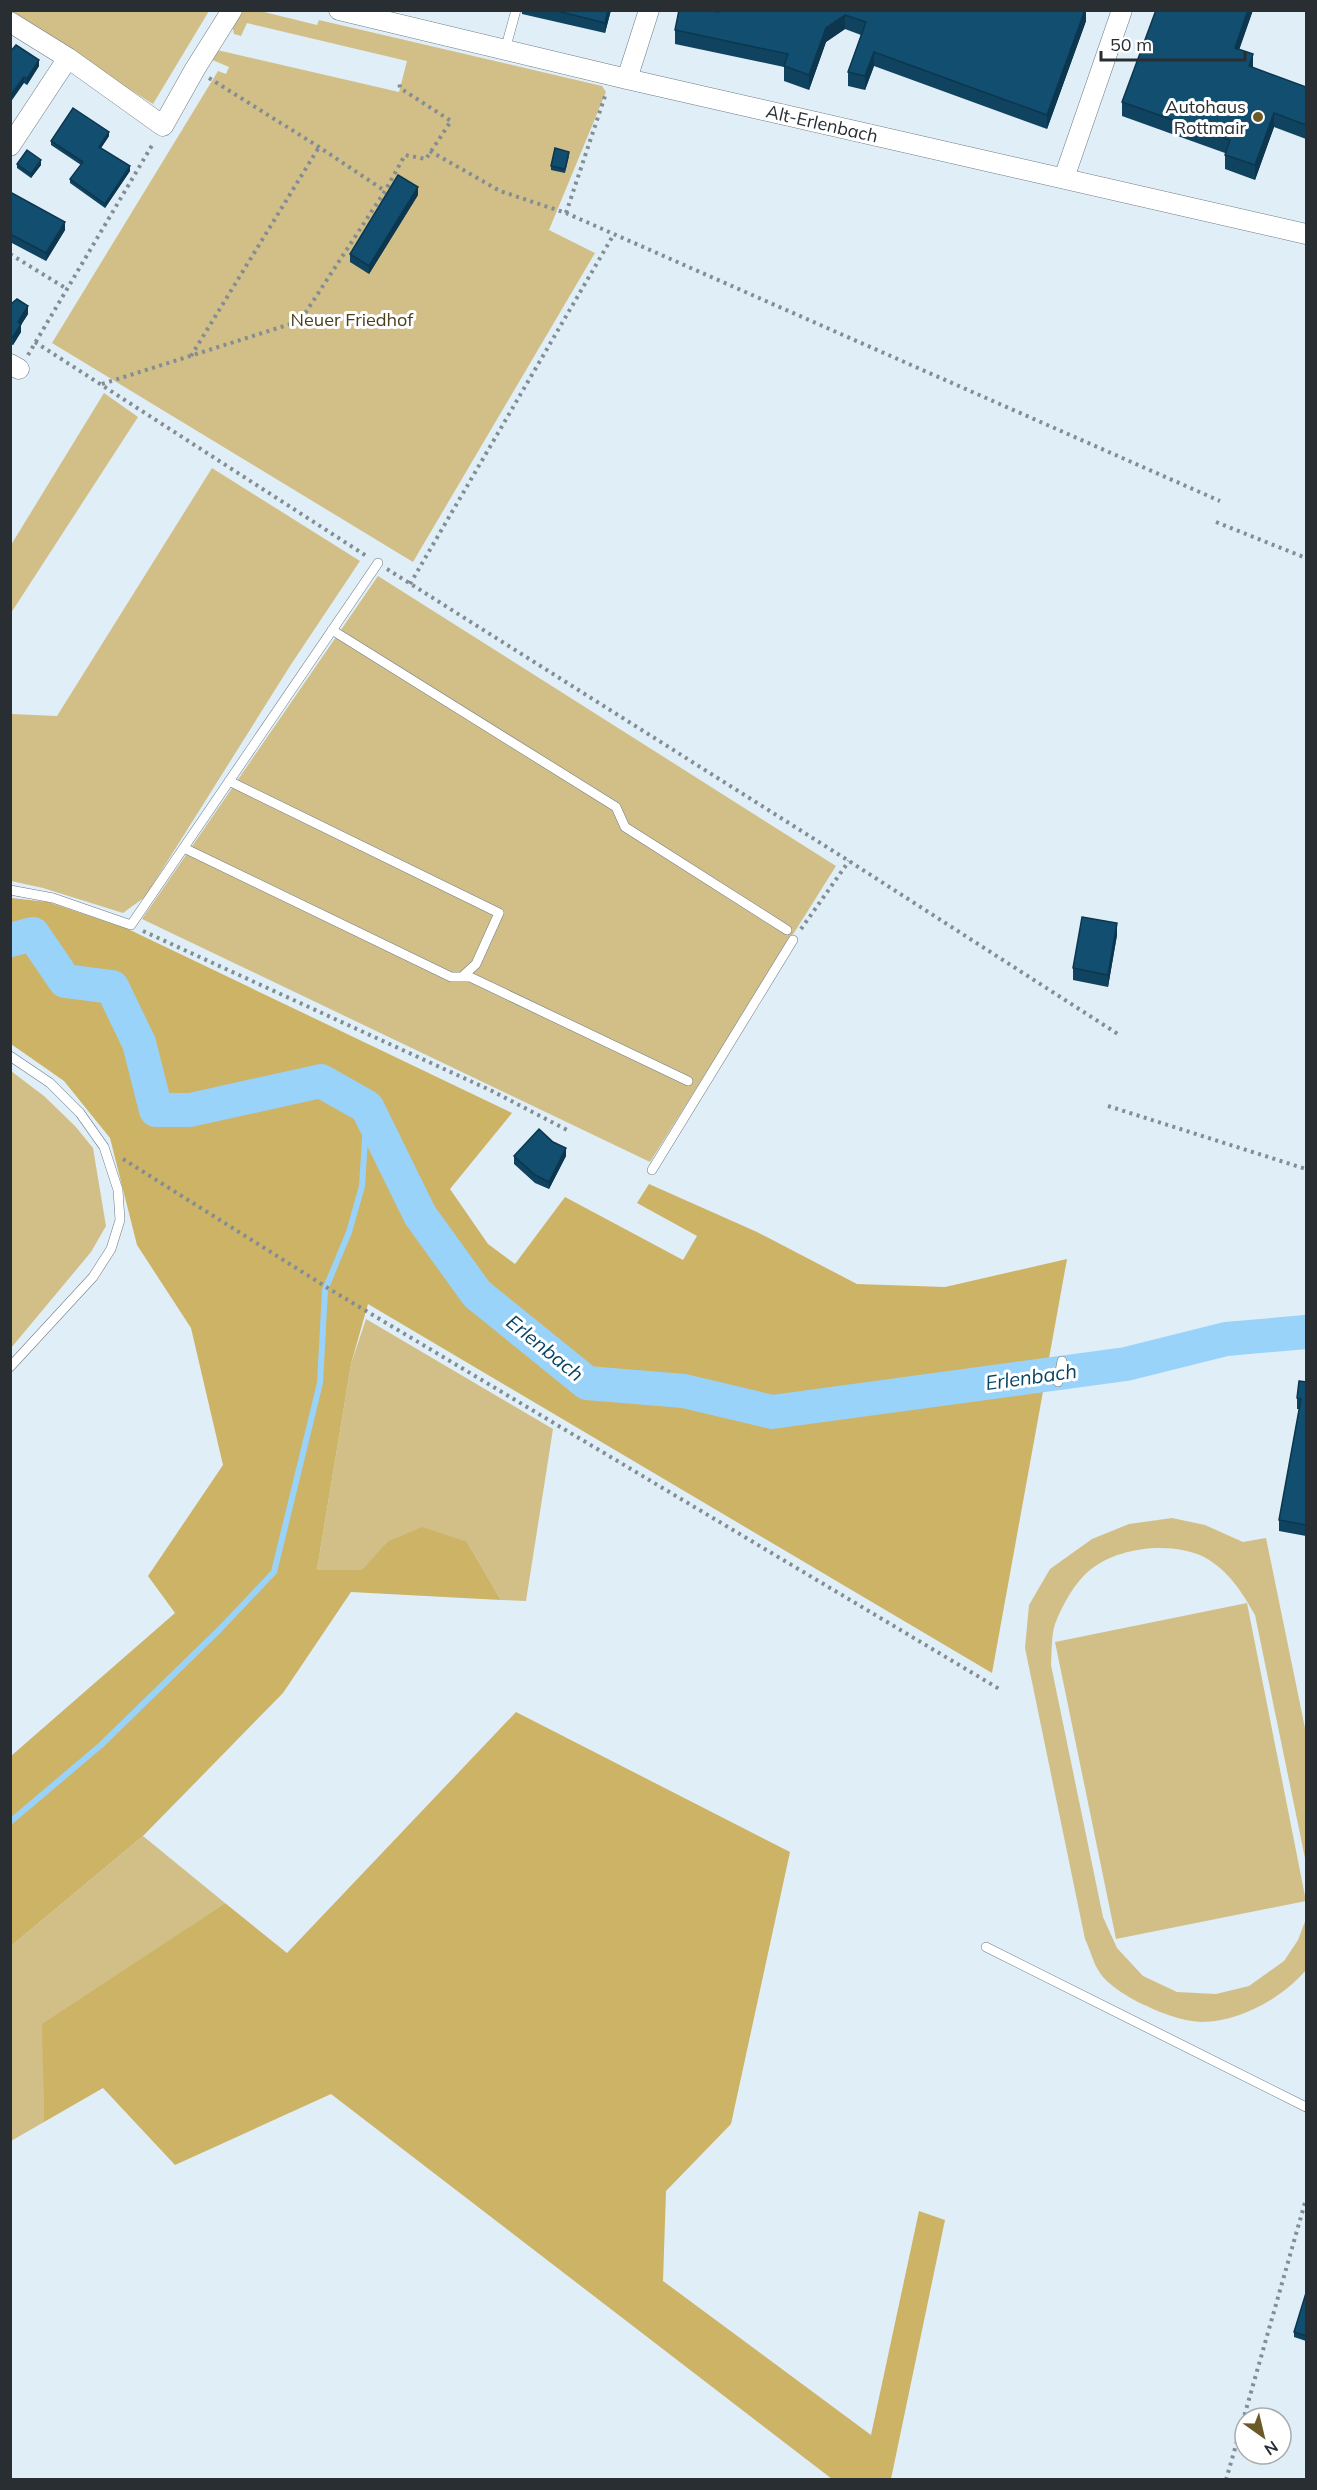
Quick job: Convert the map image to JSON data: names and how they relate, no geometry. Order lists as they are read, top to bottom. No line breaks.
{"streets":{"street":["Alt-Erlenbach"]},"water":["Erlenbach"],"parks":["Neuer Friedhof"],"places":["Autohaus Rottmair"],"scale_bar":"50 m","north":"bottom right"}
